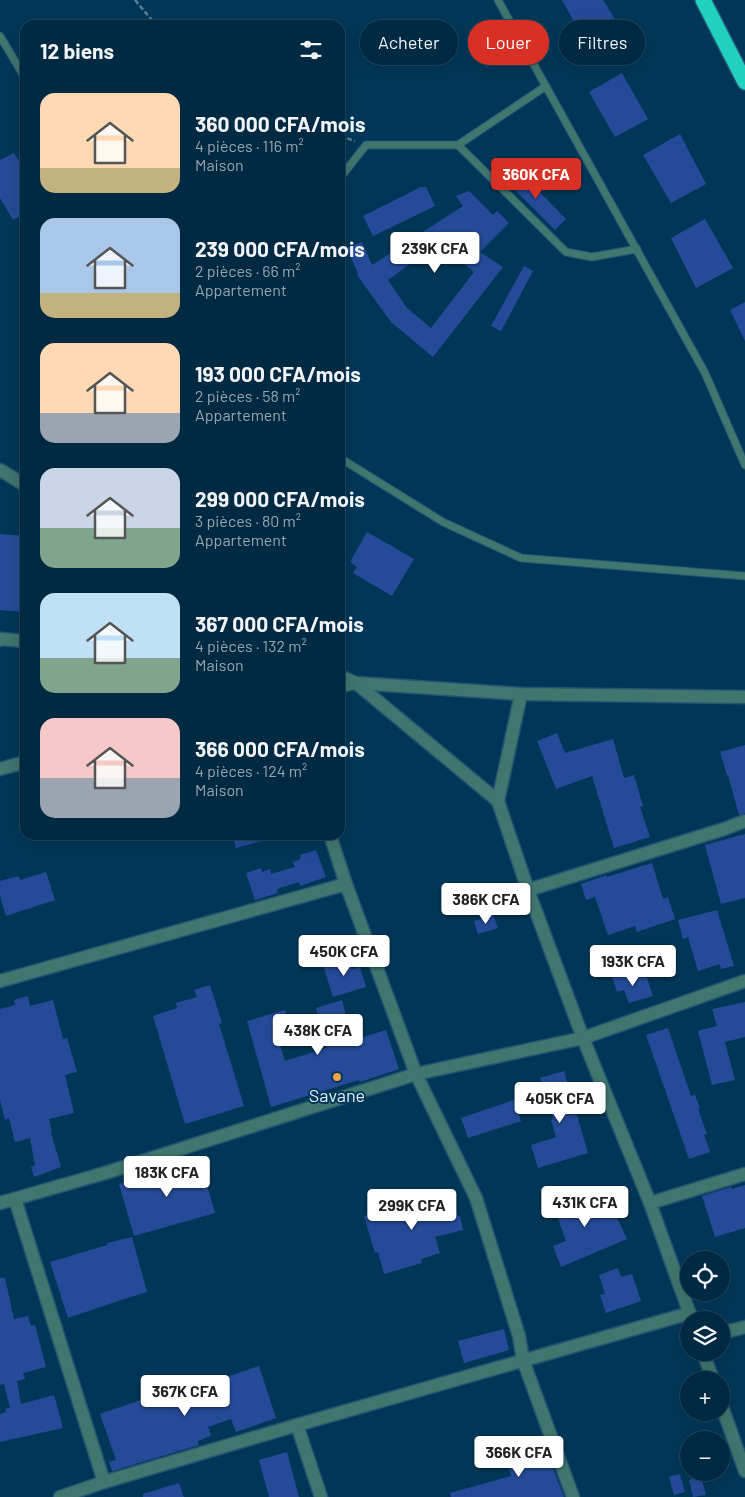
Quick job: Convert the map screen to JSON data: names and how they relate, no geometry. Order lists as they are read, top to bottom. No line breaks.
{"places":["Savane"],"page":{"chip":["Acheter","Louer","Filtres"],"heading":"12 biens","list":[{"name":"360 000 CFA/mois","note":"4 pièces · 116 m² · Maison"},{"name":"239 000 CFA/mois","note":"2 pièces · 66 m² · Appartement"},{"name":"193 000 CFA/mois","note":"2 pièces · 58 m² · Appartement"},{"name":"299 000 CFA/mois","note":"3 pièces · 80 m² · Appartement"},{"name":"367 000 CFA/mois","note":"4 pièces · 132 m² · Maison"},{"name":"366 000 CFA/mois","note":"4 pièces · 124 m² · Maison"}],"price":["360K CFA","239K CFA","386K CFA","450K CFA","193K CFA","438K CFA","405K CFA","183K CFA","431K CFA","299K CFA","367K CFA","366K CFA"],"map_buttons":["+","−"]}}
